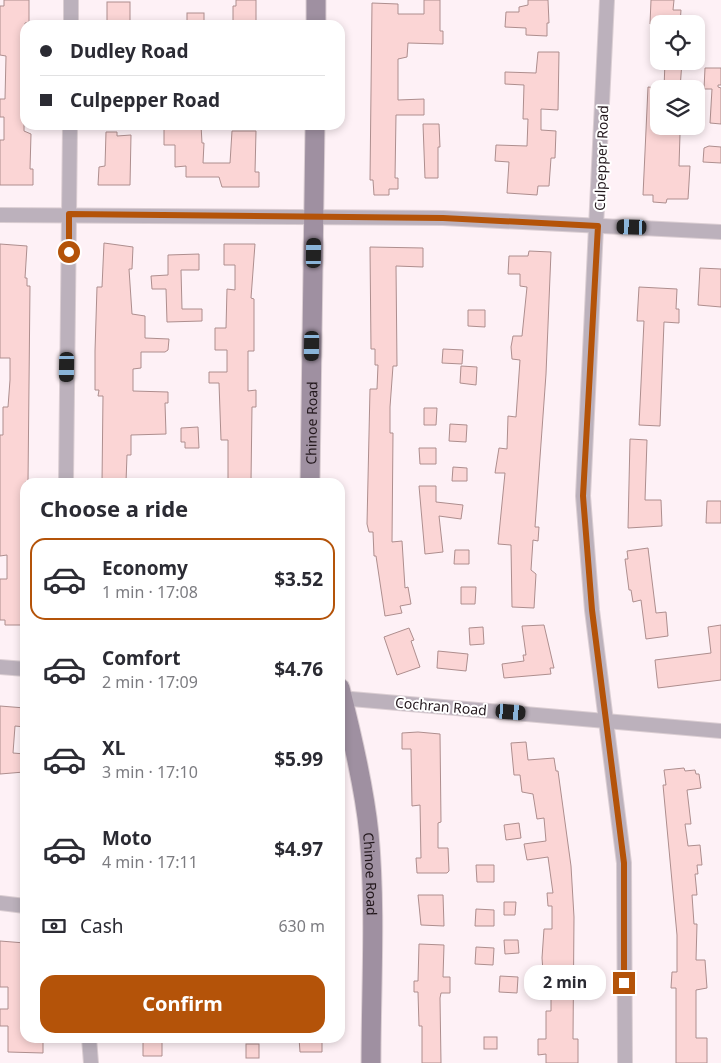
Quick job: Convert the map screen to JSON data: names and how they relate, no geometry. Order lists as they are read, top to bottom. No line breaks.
{"streets":{"street":["Culpepper Road","Chinoe Road","Cochran Road"]},"crossings":[["Culpepper Road","Cochran Road"]],"page":{"banner":["Dudley Road","Culpepper Road"],"heading":"Choose a ride","list":[{"name":"Economy","note":"1 min · 17:08","value":"$3.52"},{"name":"Comfort","note":"2 min · 17:09","value":"$4.76"},{"name":"XL","note":"3 min · 17:10","value":"$5.99"},{"name":"Moto","note":"4 min · 17:11","value":"$4.97"}],"pay":["Cash","630 m"],"bubble":"2 min","buttons":"Confirm"}}
